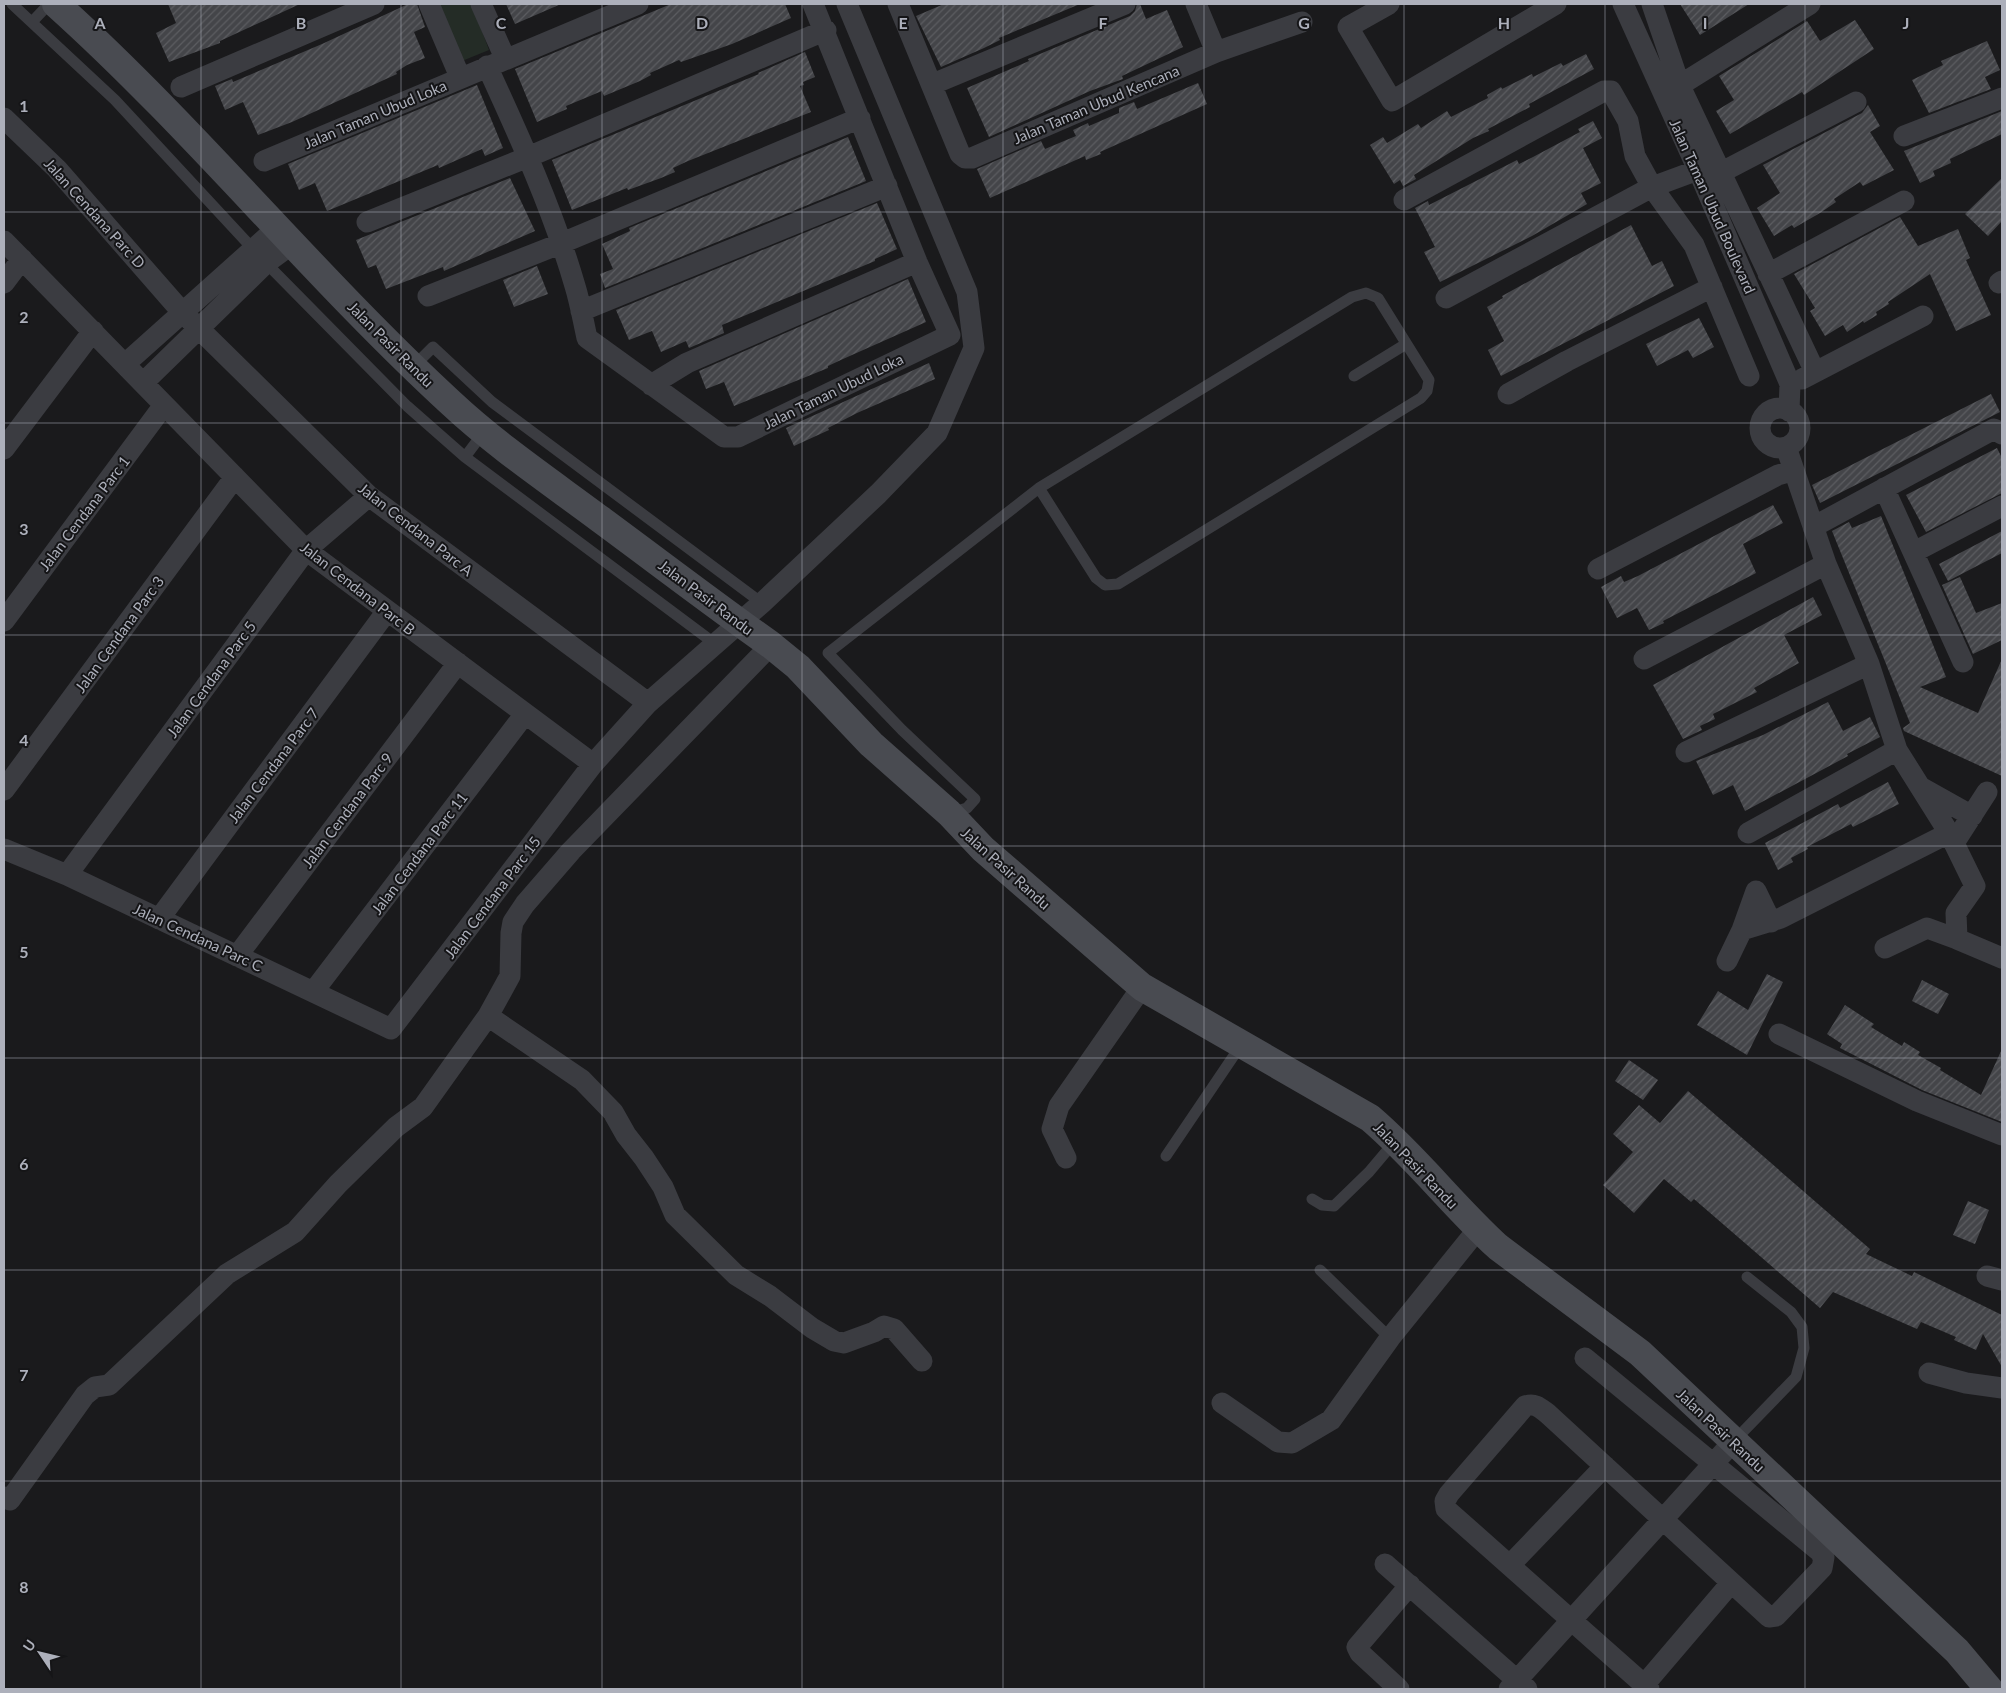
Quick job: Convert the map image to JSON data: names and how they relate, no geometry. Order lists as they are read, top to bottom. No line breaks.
{"streets":{"main road":["Jalan Pasir Randu"],"street":["Jalan Taman Ubud Kencana","Jalan Taman Ubud Loka","Jalan Taman Ubud Boulevard","Jalan Cendana Parc D","Jalan Cendana Parc 1","Jalan Cendana Parc A","Jalan Cendana Parc B","Jalan Cendana Parc 3","Jalan Cendana Parc 5","Jalan Cendana Parc 7","Jalan Cendana Parc 9","Jalan Cendana Parc 11","Jalan Cendana Parc 15","Jalan Cendana Parc C"]},"crossings":[["Jalan Cendana Parc D","Jalan Cendana Parc A"],["Jalan Pasir Randu","Jalan Cendana Parc 15"],["Jalan Cendana Parc 1","Jalan Cendana Parc B"],["Jalan Cendana Parc A","Jalan Cendana Parc 5"],["Jalan Cendana Parc A","Jalan Cendana Parc 15"],["Jalan Cendana Parc B","Jalan Cendana Parc 3"],["Jalan Cendana Parc B","Jalan Cendana Parc 5"],["Jalan Cendana Parc B","Jalan Cendana Parc 7"],["Jalan Cendana Parc B","Jalan Cendana Parc 9"],["Jalan Cendana Parc B","Jalan Cendana Parc 11"],["Jalan Cendana Parc B","Jalan Cendana Parc 15"],["Jalan Cendana Parc 5","Jalan Cendana Parc C"],["Jalan Cendana Parc 7","Jalan Cendana Parc C"],["Jalan Cendana Parc 9","Jalan Cendana Parc C"],["Jalan Cendana Parc 11","Jalan Cendana Parc C"],["Jalan Cendana Parc 15","Jalan Cendana Parc C"]],"north":"top left","grid":{"columns":["A","B","C","D","E","F","G","H","I","J"],"rows":["1","2","3","4","5","6","7","8"]}}
